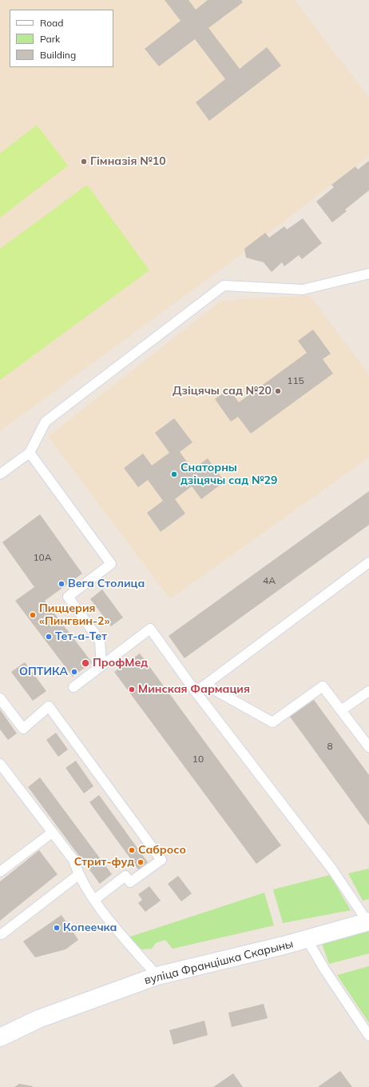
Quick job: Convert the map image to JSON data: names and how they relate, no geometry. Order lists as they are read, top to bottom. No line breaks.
{"streets":{"main road":["вуліца Францішка Скарыны"]},"places":["Гімназія №10","Дзіцячы сад №20","Снаторны дзіцячы сад №29","Вега Столица","Пиццерия «Пингвин-2»","Тет-а-Тет","ПрофМед","ОПТИКА","Минская Фармация","Сабросо","Стрит-фуд","Копеечка"],"house_numbers":["115","10А","4А","8","10"],"legend":["Road","Park","Building"]}
